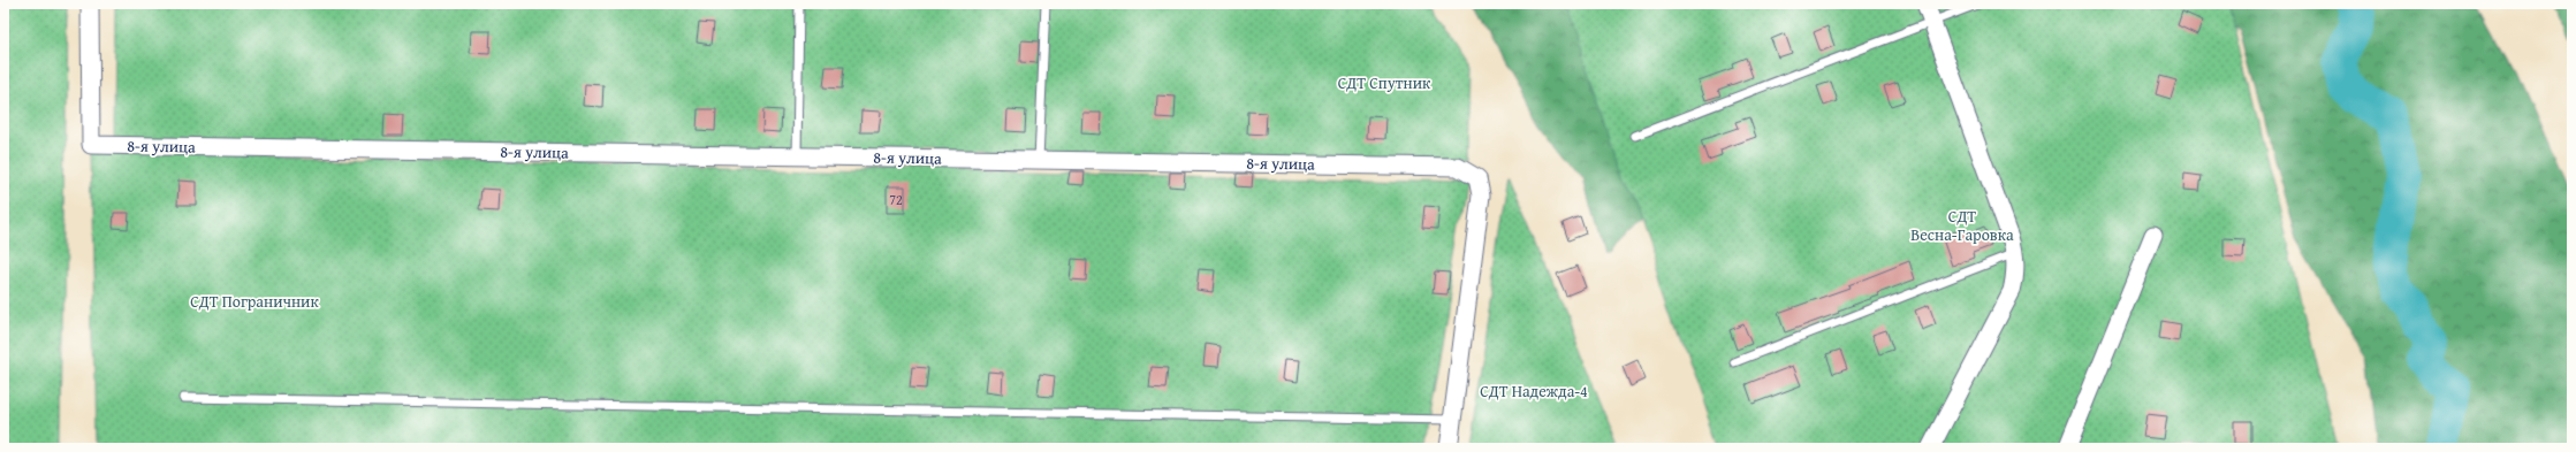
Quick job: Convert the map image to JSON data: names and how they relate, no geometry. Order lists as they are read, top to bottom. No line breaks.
{"streets":{"street":["8-я улица"]},"parks":["СДТ Спутник","СДТ Весна-Гаровка","СДТ Пограничник","СДТ Надежда-4"],"house_numbers":["72"]}
